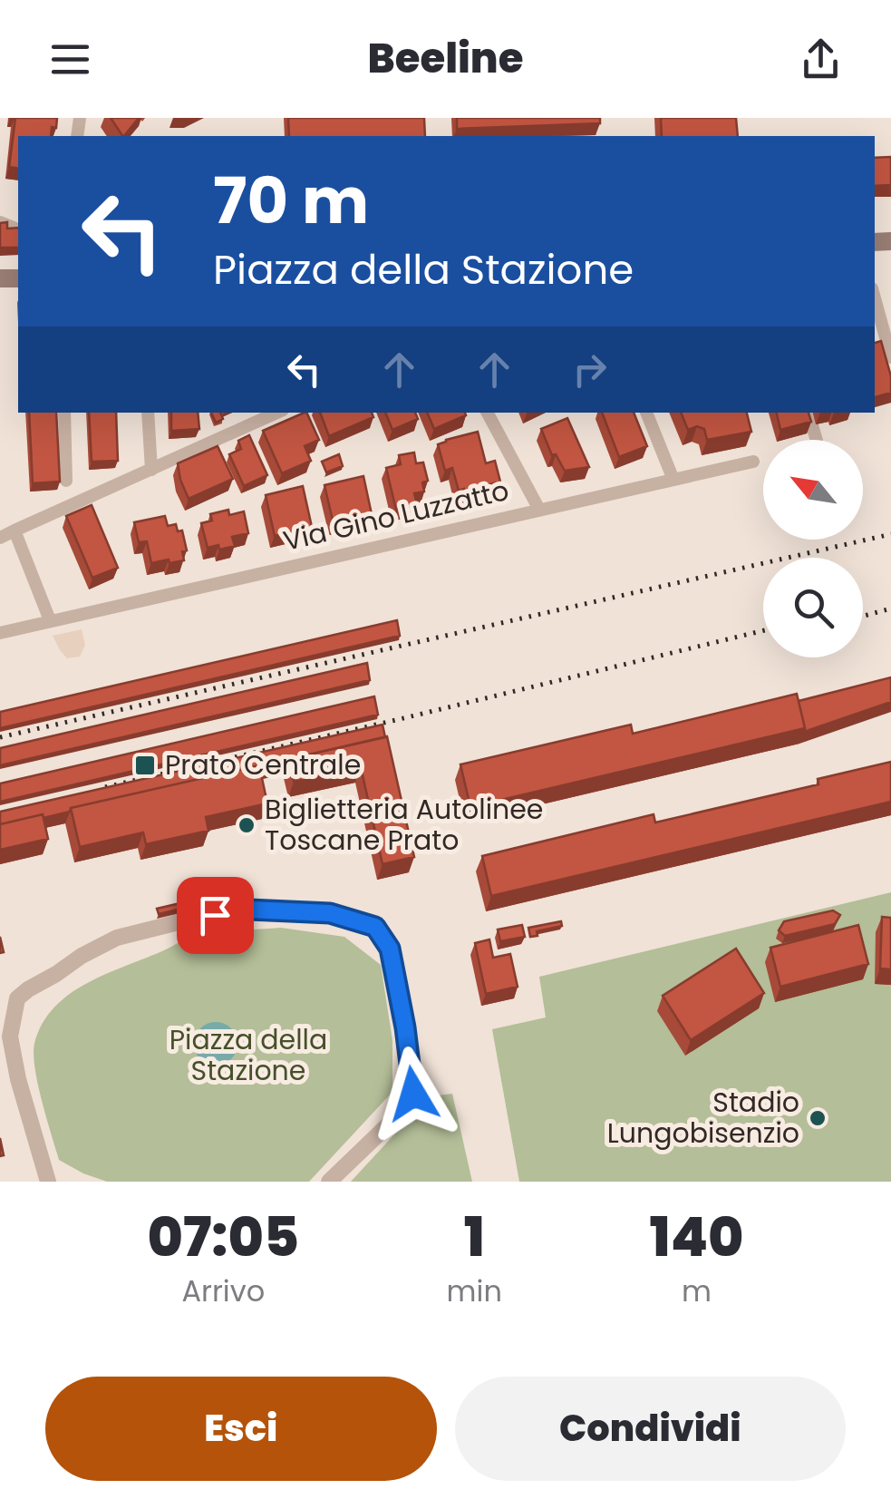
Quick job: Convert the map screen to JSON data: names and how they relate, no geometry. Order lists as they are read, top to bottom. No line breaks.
{"streets":{"street":["Via Gino Luzzatto"]},"parks":["Piazza della Stazione"],"places":{"transit":["Prato Centrale"],"other":["Biglietteria Autolinee Toscane Prato","Stadio Lungobisenzio"]},"north":"top left","page":{"header":"Beeline","turn":["70 m","Piazza della Stazione"],"eta":["07:05","Arrivo","1","min","140","m"],"buttons":["Esci","Condividi"]}}
